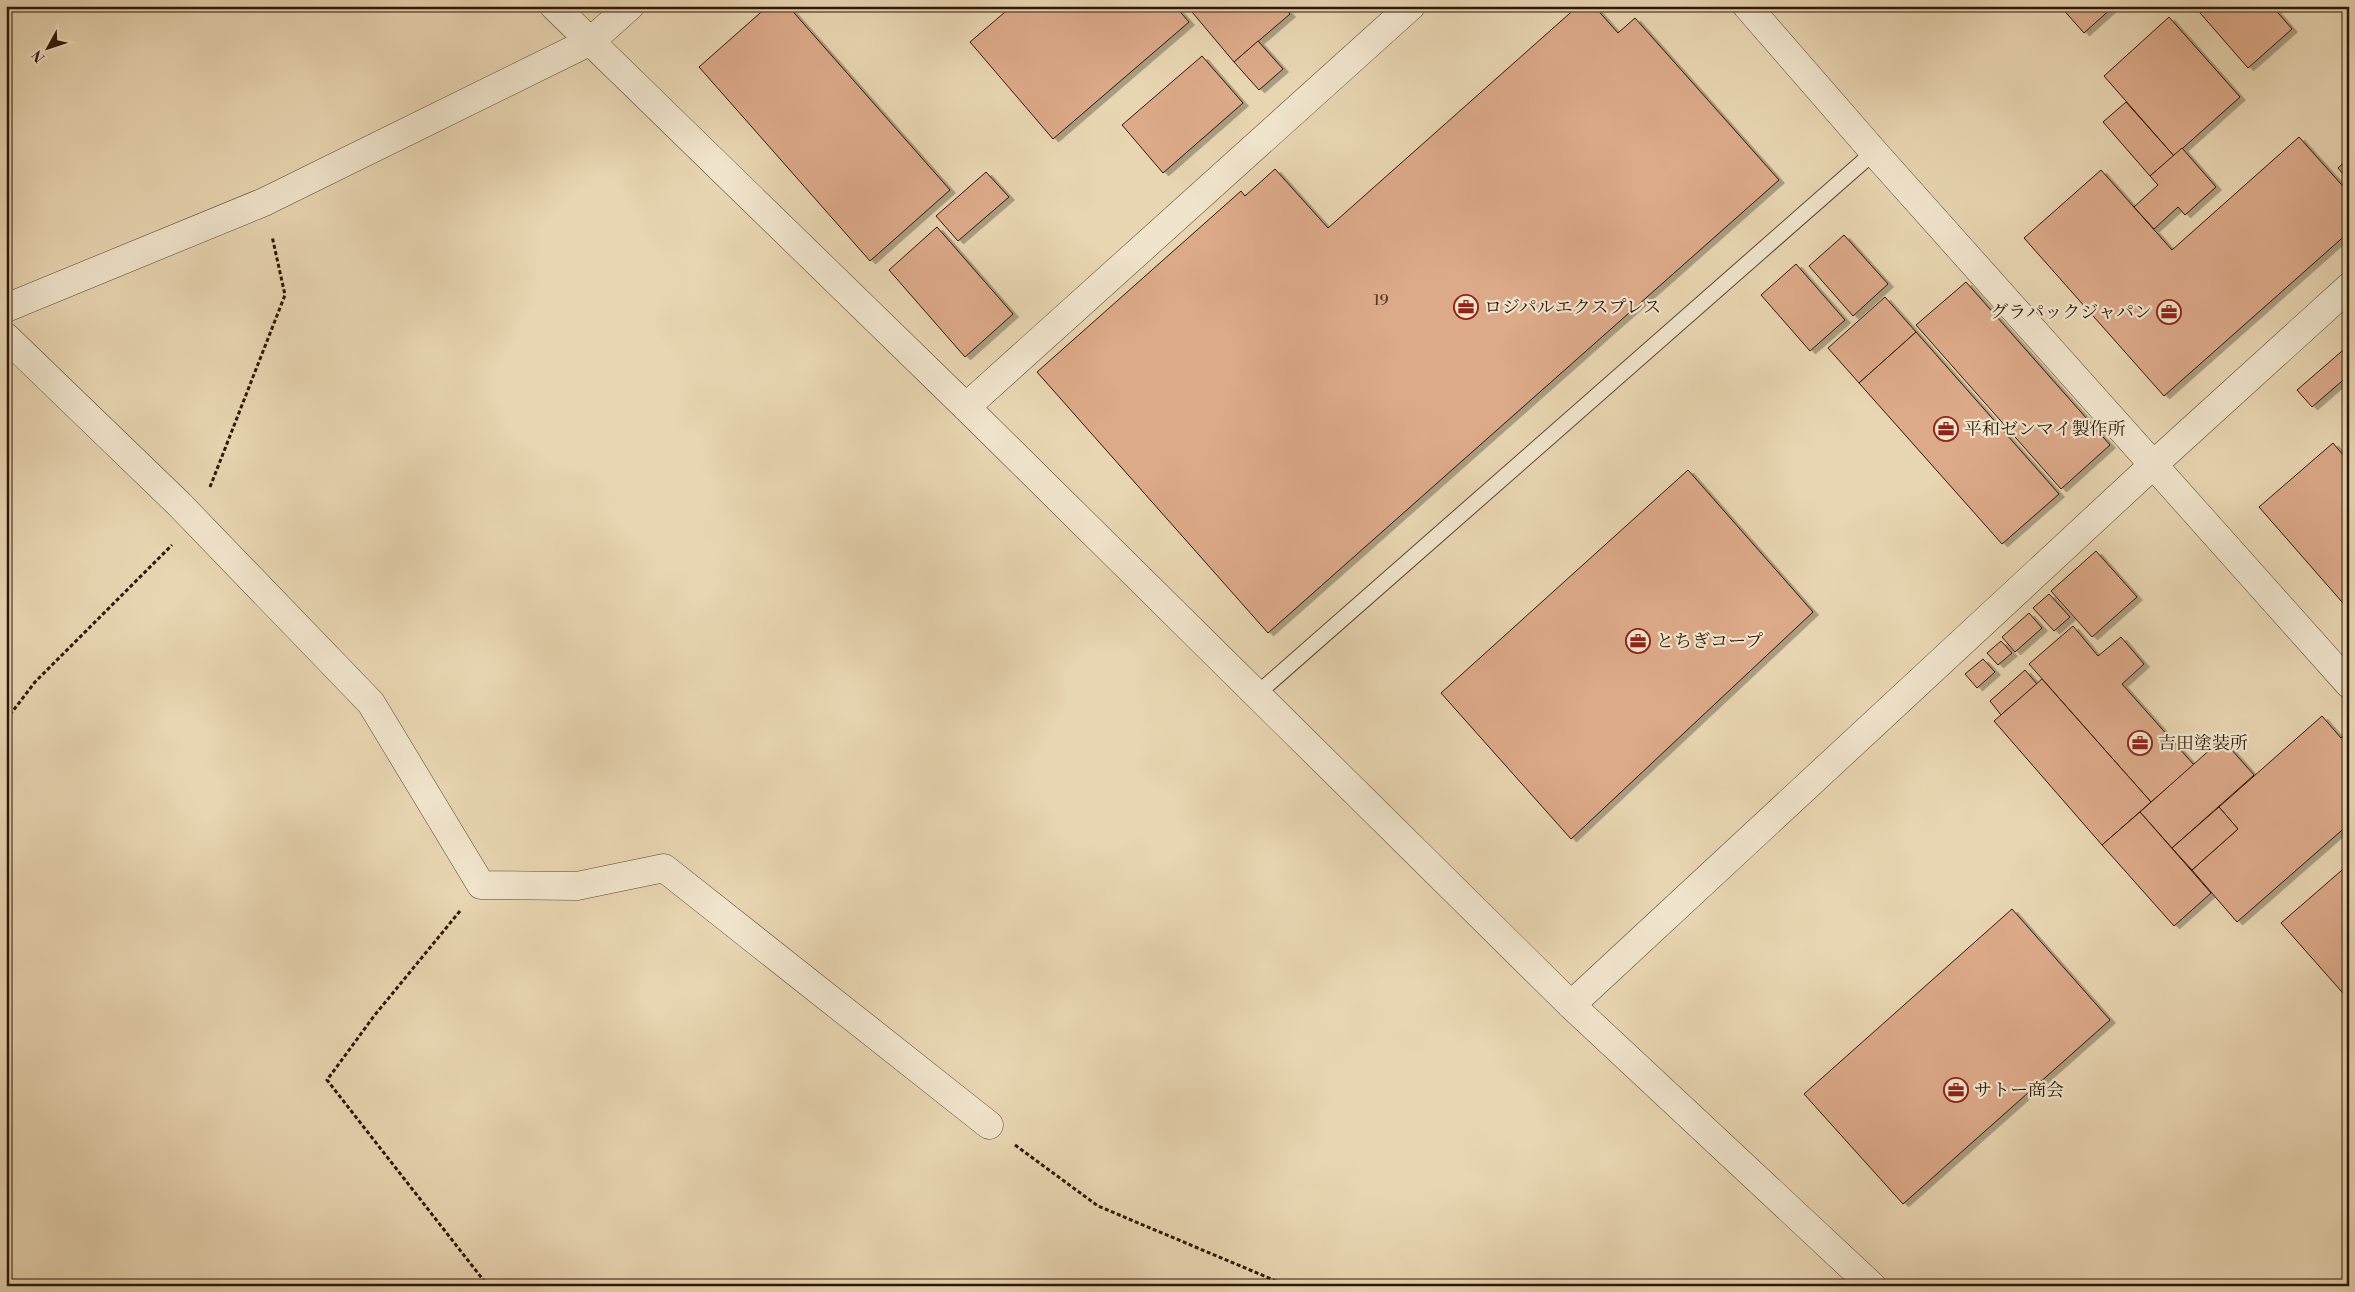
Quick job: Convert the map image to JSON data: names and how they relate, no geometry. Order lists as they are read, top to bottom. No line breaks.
{"places":{"office":["ロジパルエクスプレス","グラパックジャパン","平和ゼンマイ製作所","とちぎコープ","吉田塗装所","サトー商会"]},"house_numbers":["19"],"north":"bottom left"}
